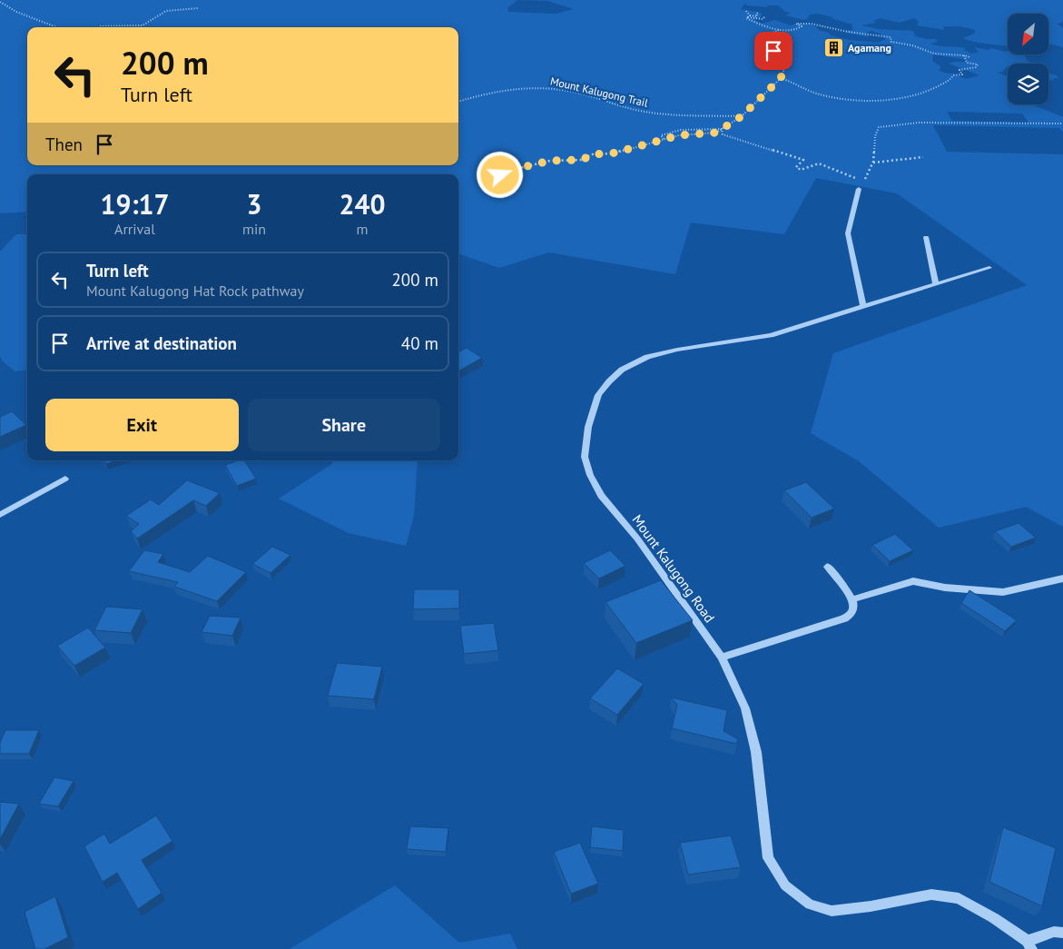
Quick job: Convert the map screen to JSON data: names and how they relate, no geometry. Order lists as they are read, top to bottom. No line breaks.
{"streets":{"street":["Mount Kalugong Road"],"path":["Mount Kalugong Trail"]},"places":{"building":["Agamang"]},"north":"bottom left","page":{"turn":["200 m","Turn left"],"then":"Then","eta":["19:17","Arrival","3","min","240","m"],"list":[{"name":"Turn left","note":"Mount Kalugong Hat Rock pathway","value":"200 m"},{"name":"Arrive at destination","value":"40 m"}],"buttons":["Exit","Share"]}}
